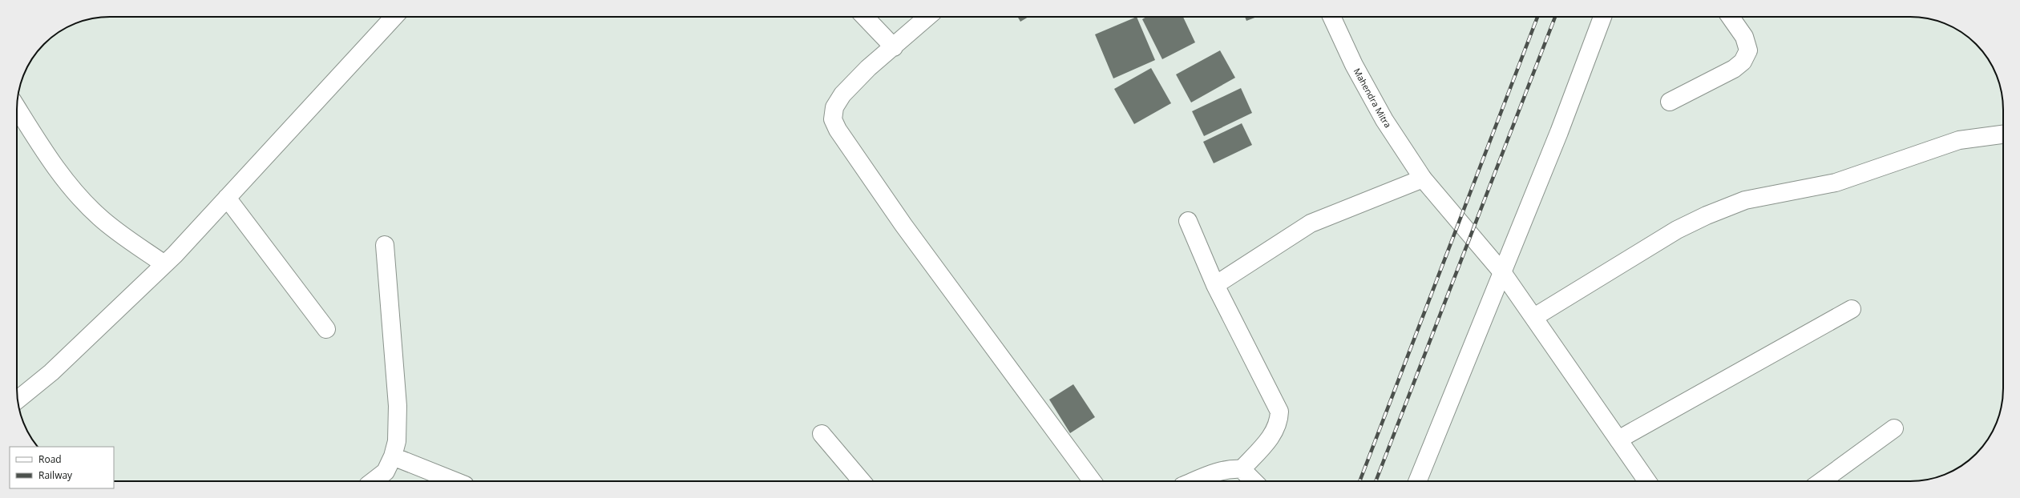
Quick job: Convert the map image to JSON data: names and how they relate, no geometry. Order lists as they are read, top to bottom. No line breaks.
{"streets":{"street":["Mahendra Mitra"]},"legend":["Road","Railway"]}
